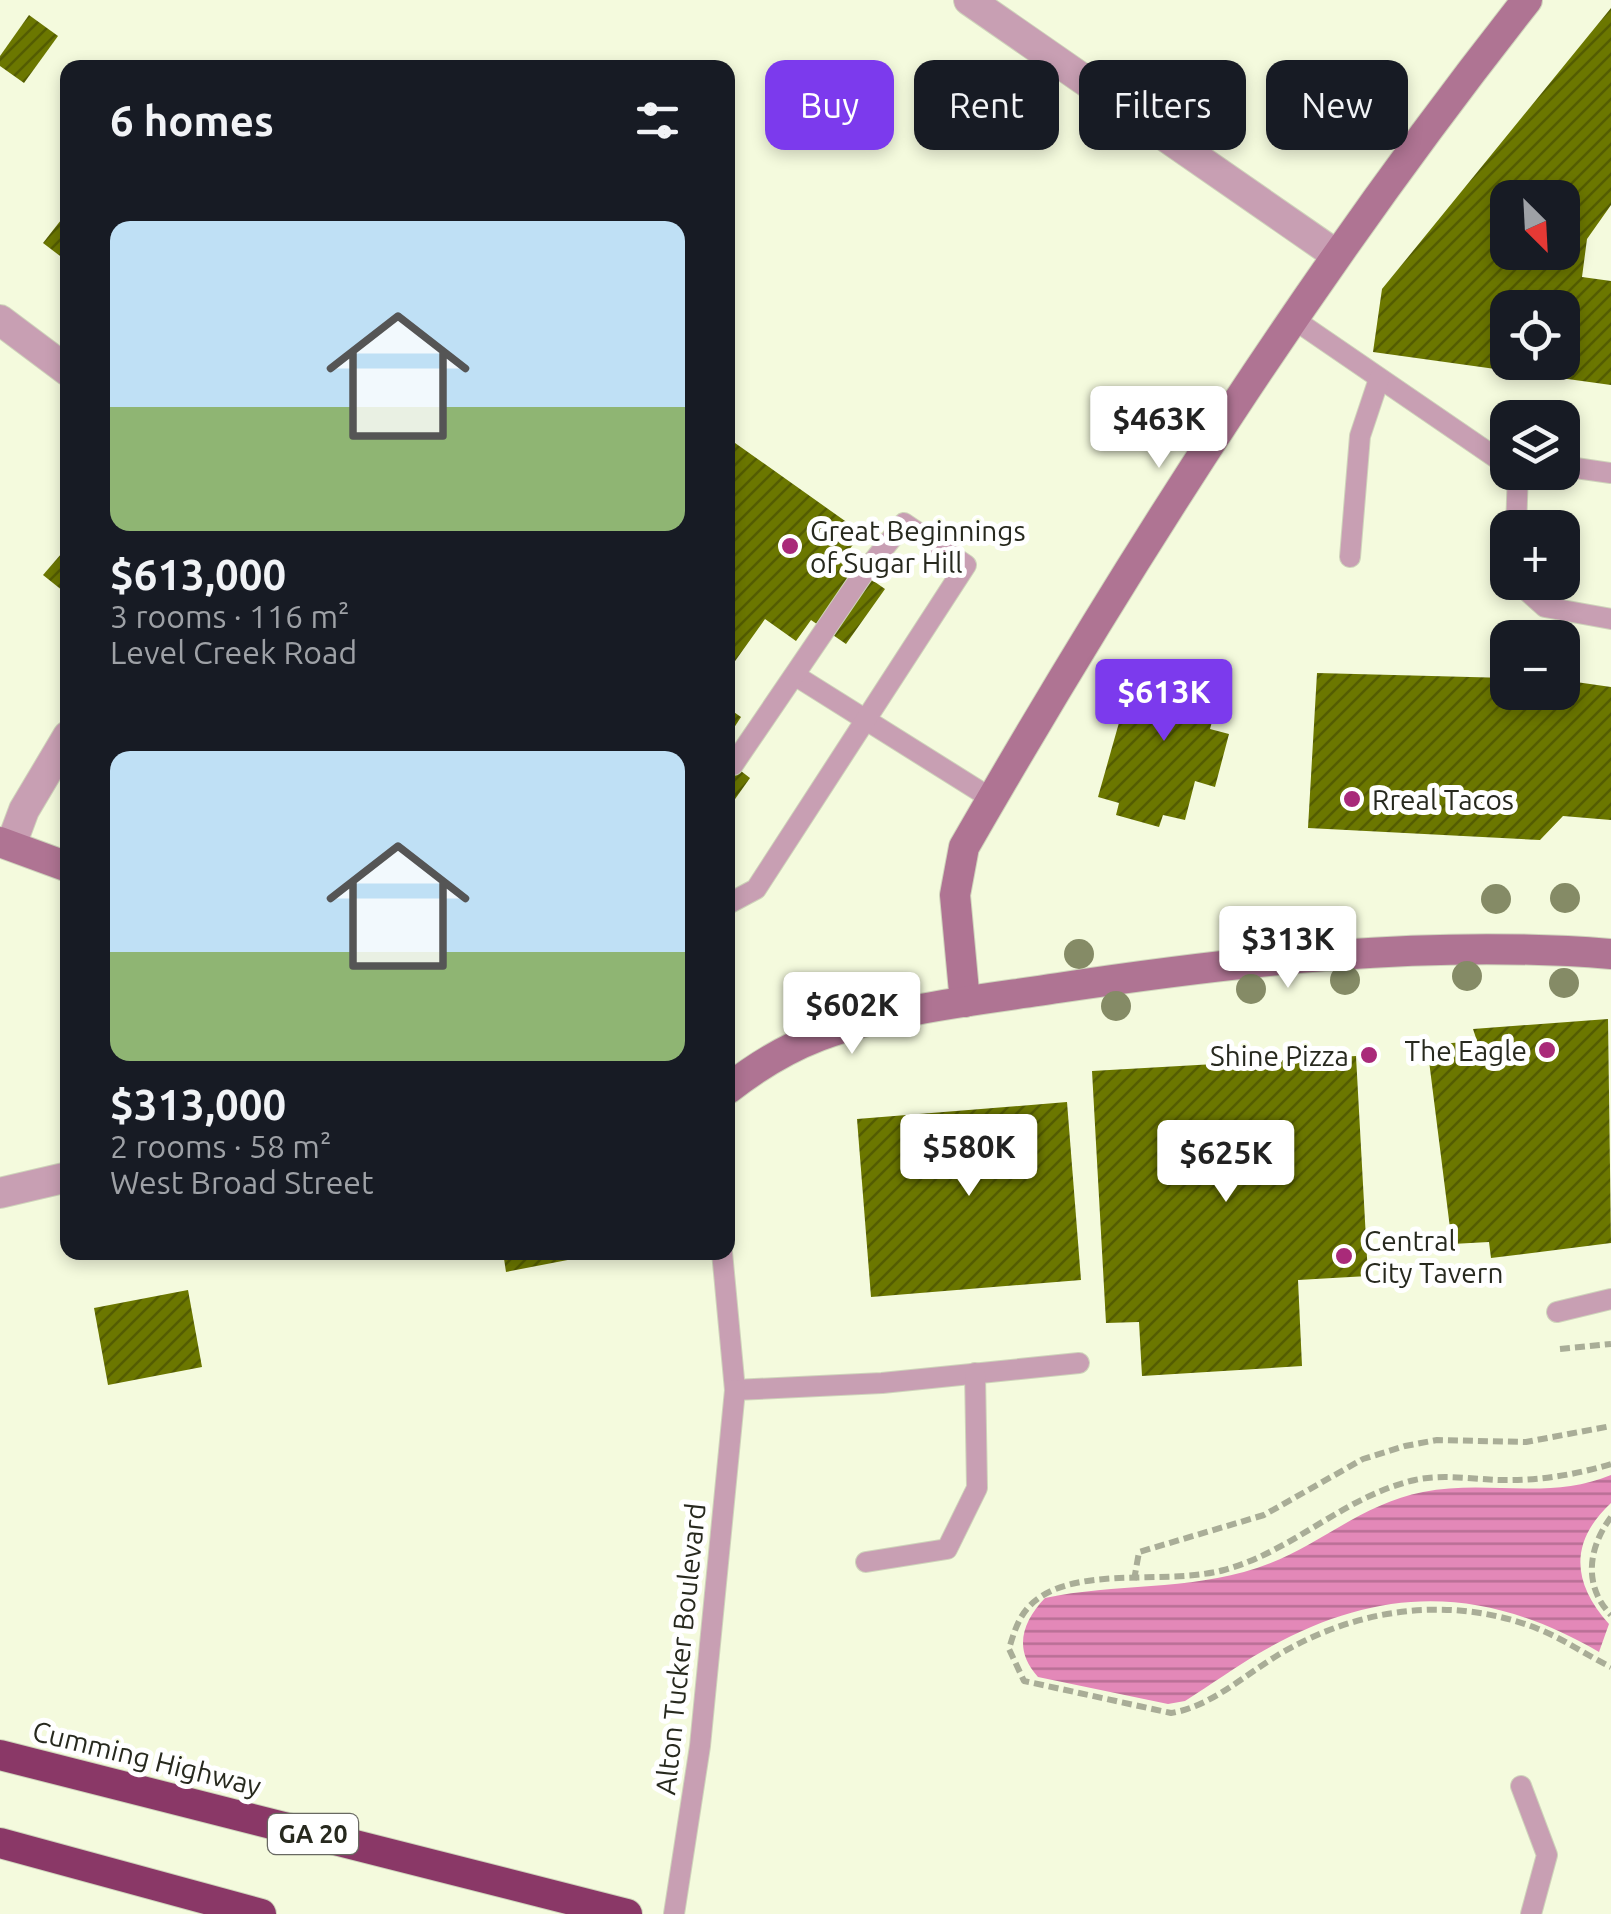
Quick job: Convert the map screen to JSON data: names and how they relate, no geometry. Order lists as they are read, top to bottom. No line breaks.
{"streets":{"highway":["Cumming Highway","GA 20"],"lane":["Alton Tucker Boulevard"]},"places":["Great Beginnings of Sugar Hill","Rreal Tacos","The Eagle","Shine Pizza","Central City Tavern"],"north":"bottom right","page":{"chip":["Buy","Rent","Filters","New"],"heading":"6 homes","map_buttons":["+","−"],"list":[{"name":"$613,000","note":"3 rooms · 116 m² · Level Creek Road"},{"name":"$313,000","note":"2 rooms · 58 m² · West Broad Street"}],"price":["$463K","$613K","$313K","$602K","$580K","$625K"]}}
